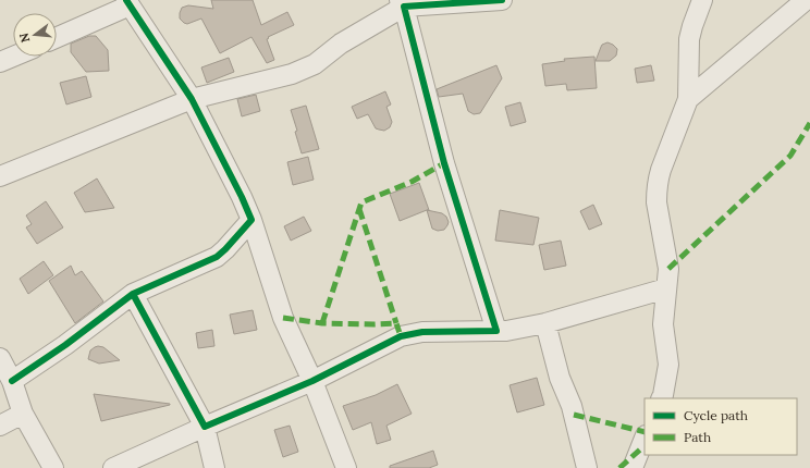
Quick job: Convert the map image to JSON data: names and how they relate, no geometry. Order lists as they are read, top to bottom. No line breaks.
{"legend":["Cycle path","Path"],"north":"left"}
